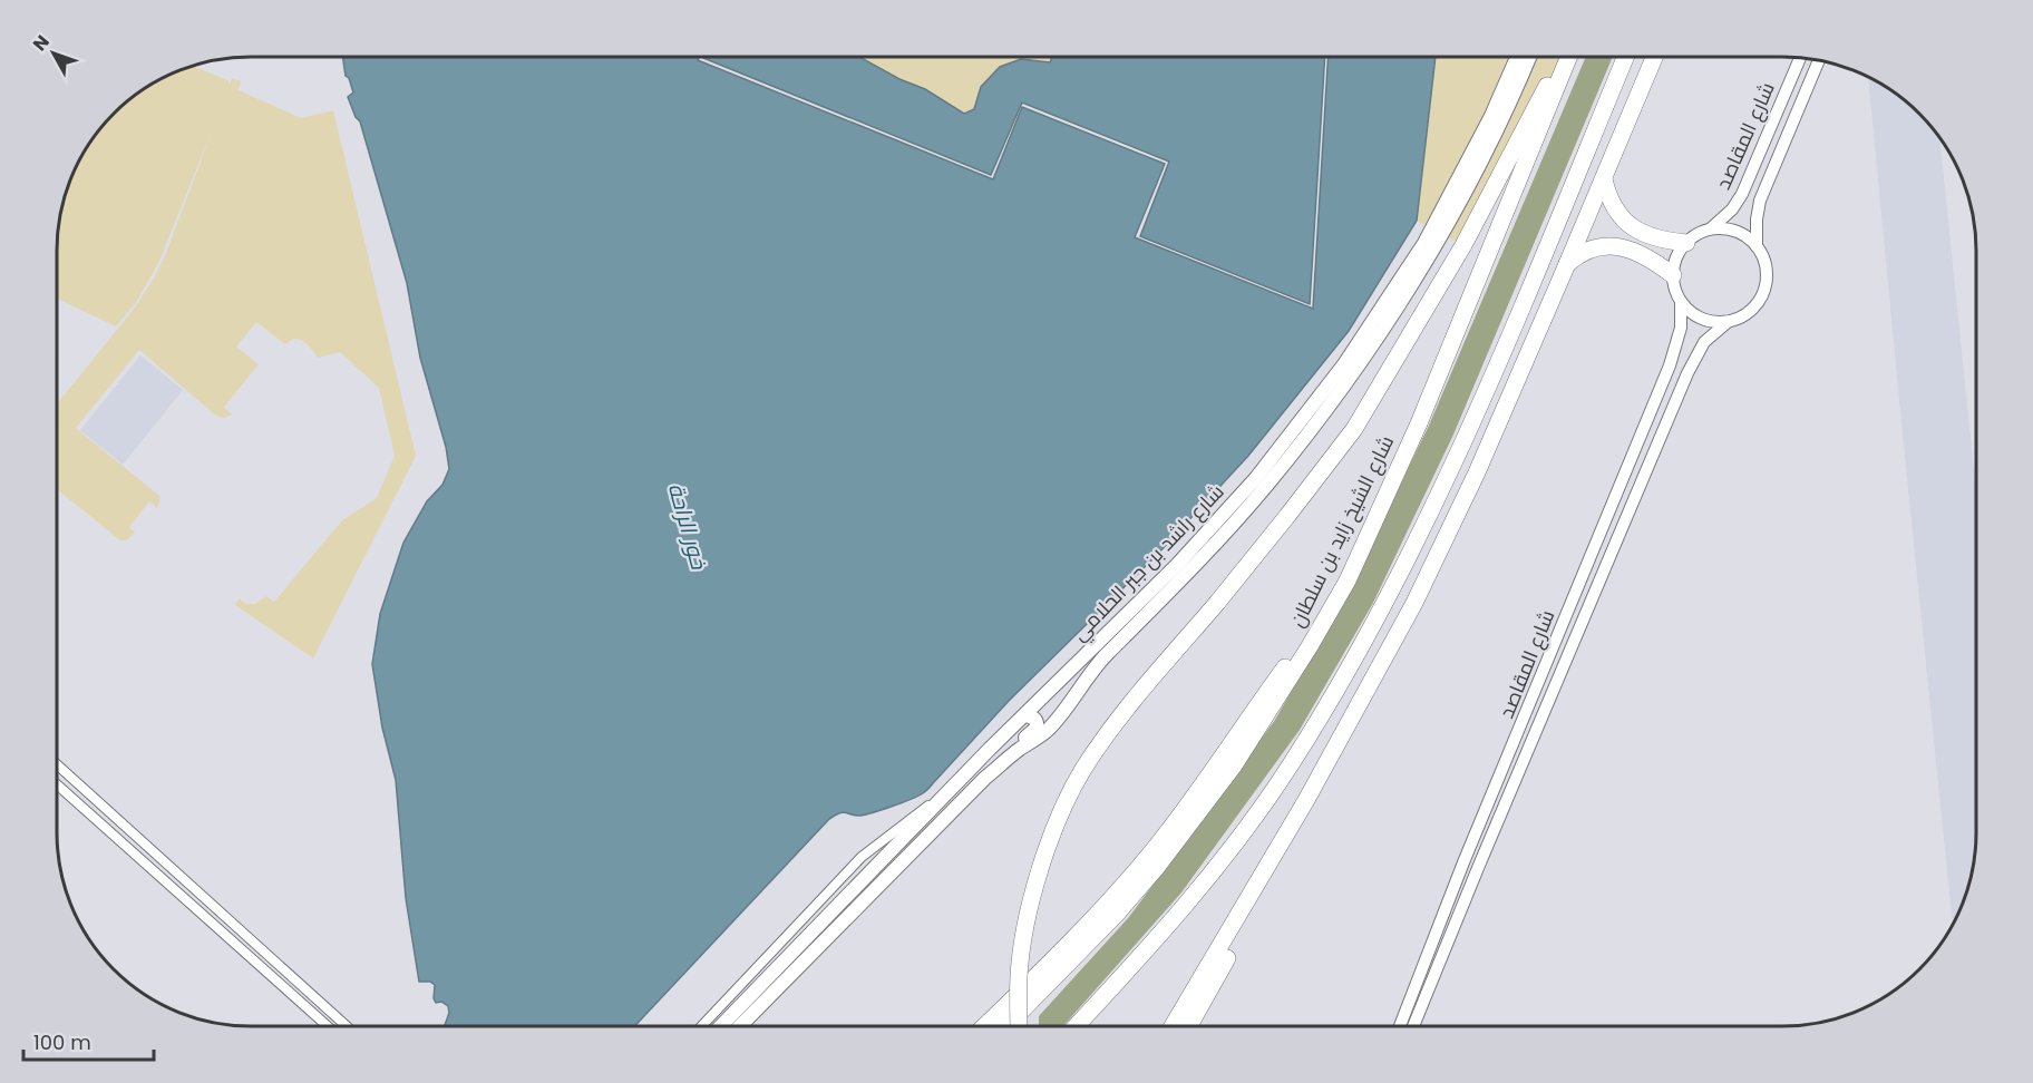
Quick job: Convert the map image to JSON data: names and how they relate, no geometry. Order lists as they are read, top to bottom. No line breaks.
{"streets":{"highway":["شارع الشيخ زايد بن سلطان"],"main road":["شارع راشد بن جبر الحلامي"],"street":["شارع المقاصد"]},"water":["خور الراحة"],"scale_bar":"100 m","north":"top left"}
